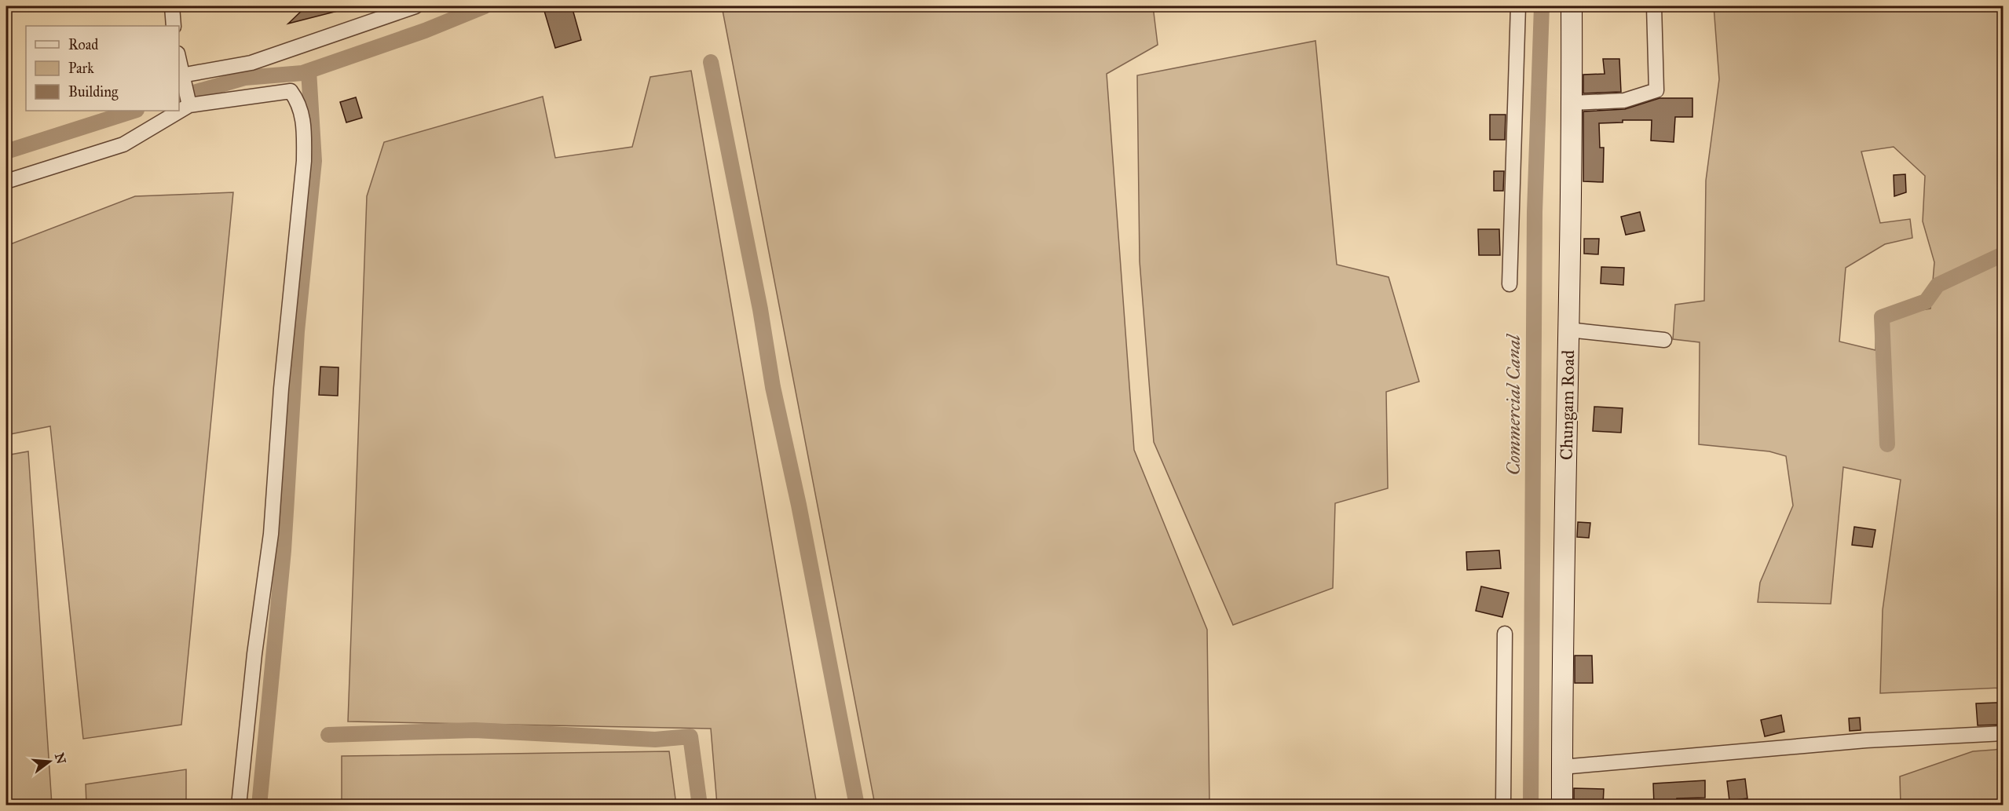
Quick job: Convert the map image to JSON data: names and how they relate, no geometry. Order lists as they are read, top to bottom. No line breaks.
{"streets":{"main road":["Chungam Road"]},"water":["Commercial Canal"],"legend":["Road","Park","Building"],"north":"right"}
